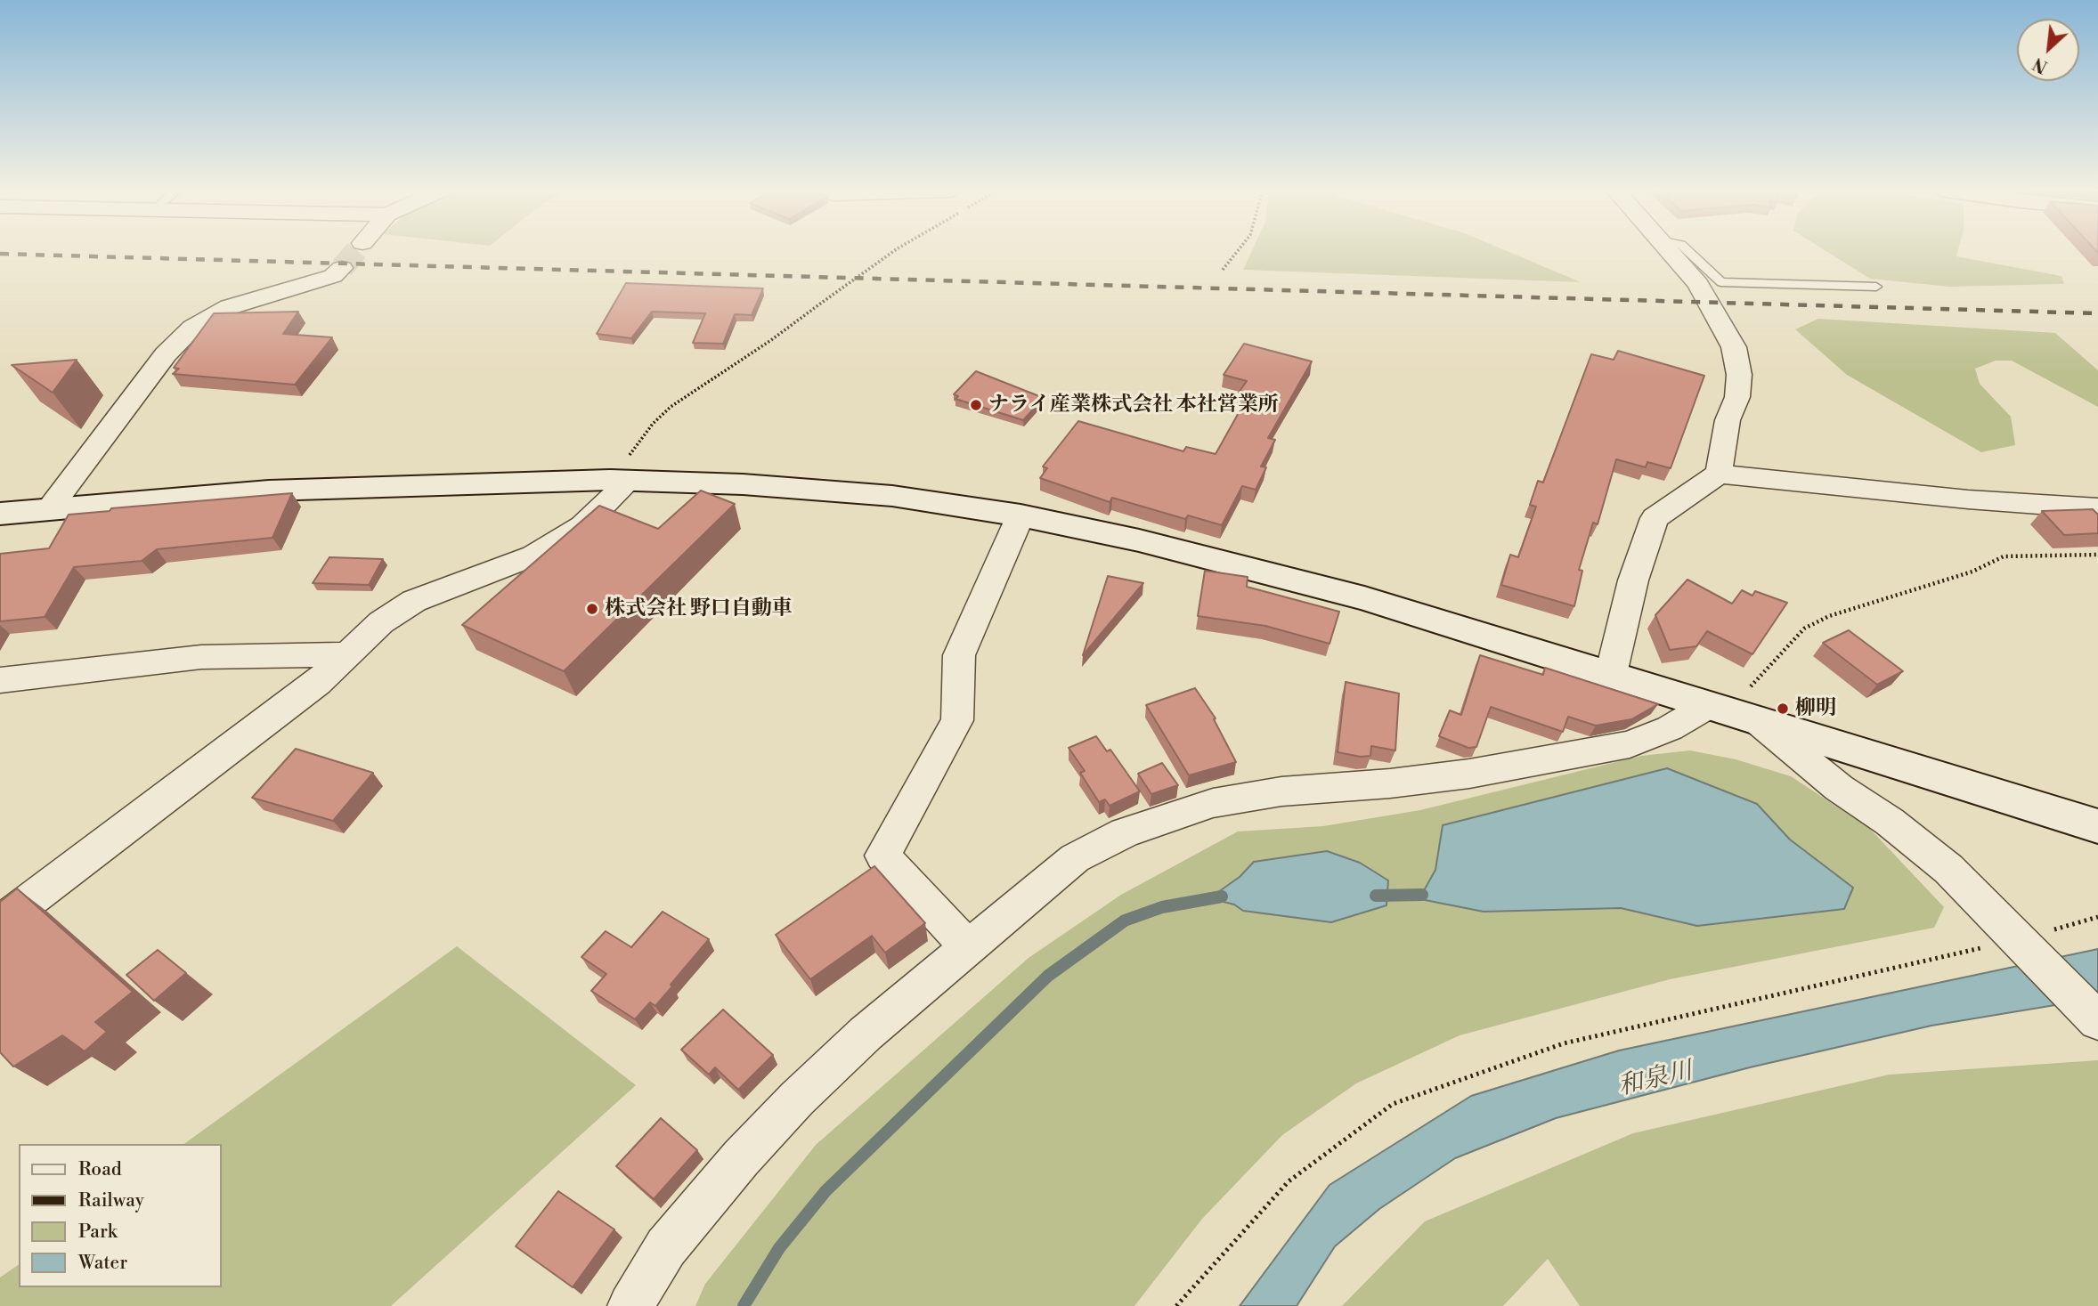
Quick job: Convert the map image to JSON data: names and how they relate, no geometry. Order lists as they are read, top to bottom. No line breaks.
{"water":["和泉川"],"places":["ナライ産業株式会社 本社営業所","株式会社 野口自動車","柳明"],"legend":["Road","Railway","Park","Water"],"north":"bottom left"}
